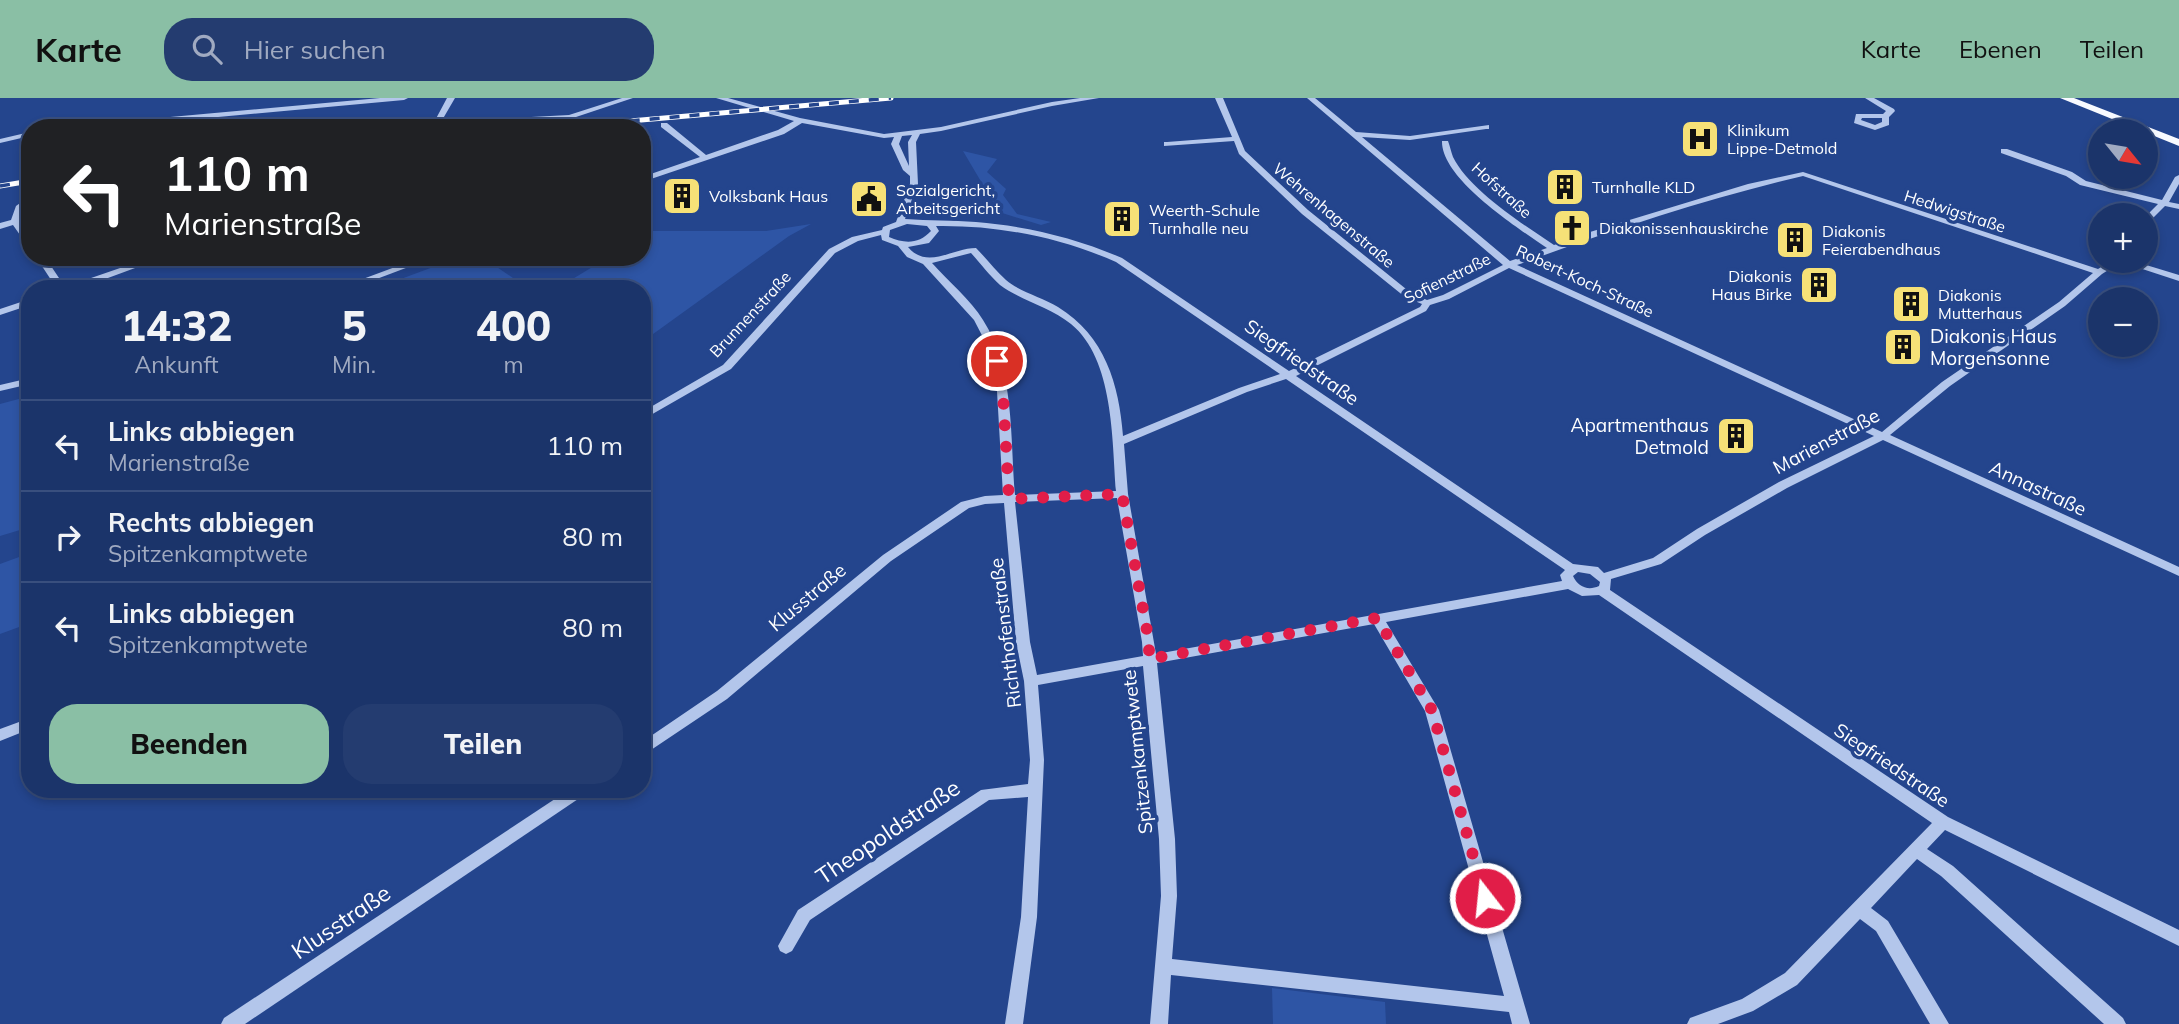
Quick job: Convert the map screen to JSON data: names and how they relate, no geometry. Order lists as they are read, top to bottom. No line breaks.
{"streets":{"street":["Hofstraße","Hedwigstraße","Wehrenhagenstraße","Sofienstraße","Robert-Koch-Straße","Brunnenstraße","Siegfriedstraße","Marienstraße","Annastraße","Klusstraße","Richthofenstraße","Spitzenkamptwete","Theopoldstraße"]},"crossings":[["Hofstraße","Sofienstraße"],["Hedwigstraße","Sofienstraße"],["Wehrenhagenstraße","Sofienstraße"],["Sofienstraße","Robert-Koch-Straße"],["Sofienstraße","Siegfriedstraße"],["Sofienstraße","Spitzenkamptwete"],["Robert-Koch-Straße","Marienstraße"],["Robert-Koch-Straße","Annastraße"],["Siegfriedstraße","Marienstraße"],["Marienstraße","Annastraße"],["Klusstraße","Richthofenstraße"],["Richthofenstraße","Spitzenkamptwete"],["Richthofenstraße","Theopoldstraße"]],"places":{"hospital":["Klinikum Lippe-Detmold"],"building":["Turnhalle KLD","Volksbank Haus","Weerth-Schule Turnhalle neu","Diakonis Feierabendhaus","Diakonis Haus Birke","Diakonis Mutterhaus","Diakonis Haus Morgensonne","Apartmenthaus Detmold"],"public building":["Sozialgericht, Arbeitsgericht"],"church":["Diakonissenhauskirche"]},"north":"bottom right","page":{"header":"Karte","search":"Hier suchen","nav":["Karte","Ebenen","Teilen"],"map_buttons":["+","−"],"turn":["110 m","Marienstraße"],"eta":["14:32","Ankunft","5","Min.","400","m"],"list":[{"name":"Links abbiegen","note":"Marienstraße","value":"110 m"},{"name":"Rechts abbiegen","note":"Spitzenkamptwete","value":"80 m"},{"name":"Links abbiegen","note":"Spitzenkamptwete","value":"80 m"}],"buttons":["Beenden","Teilen"]}}
